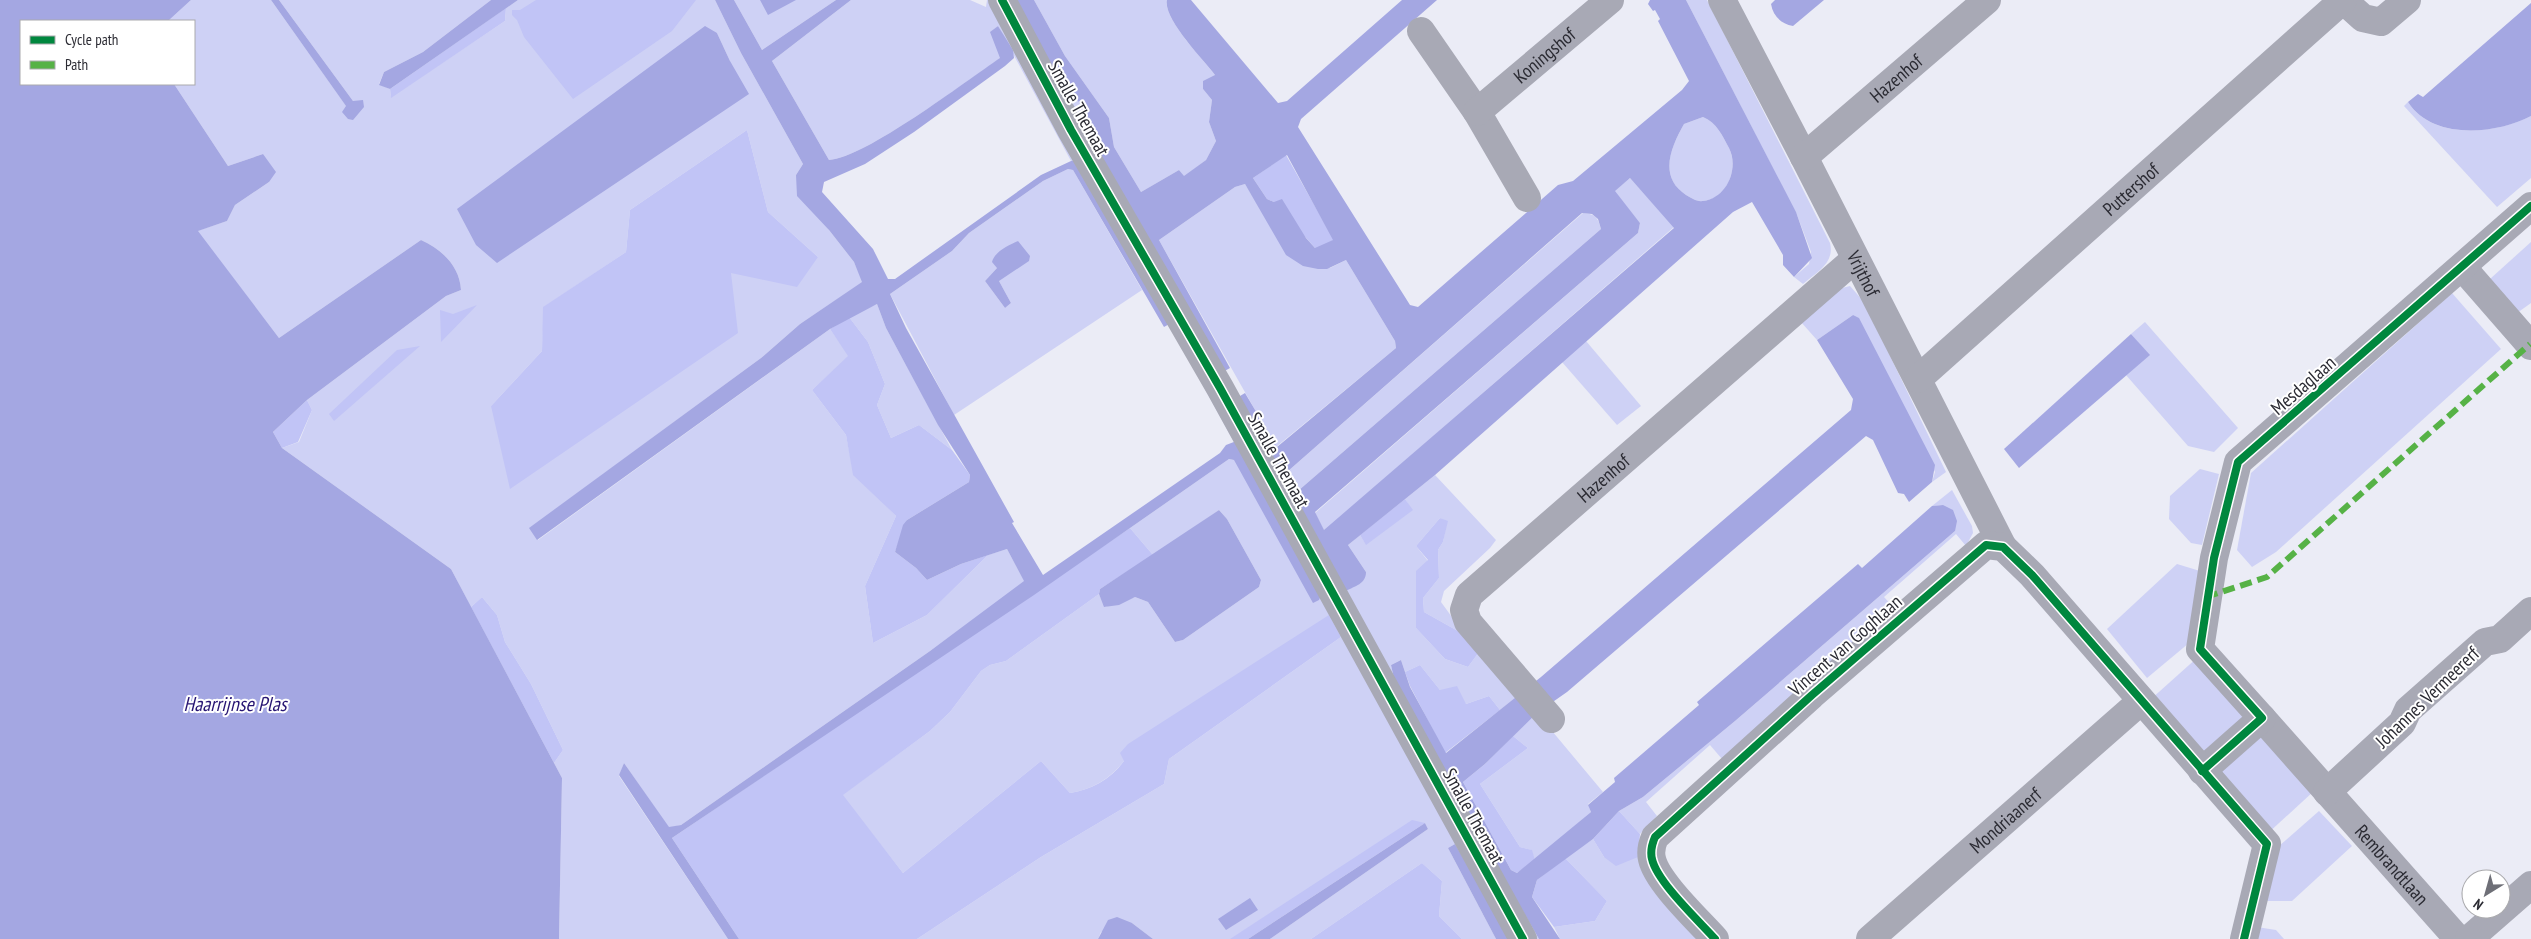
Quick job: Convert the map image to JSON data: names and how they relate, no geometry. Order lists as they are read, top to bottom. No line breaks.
{"streets":{"street":["Koningshof","Hazenhof","Smalle Themaat","Puttershof","Vrijthof","Mesdaglaan","Vincent van Goghlaan","Johannes Vermeererf","Mondriaanerf","Rembrandtlaan"]},"crossings":[["Hazenhof","Vrijthof"],["Puttershof","Vrijthof"],["Vrijthof","Vincent van Goghlaan"],["Mesdaglaan","Rembrandtlaan"],["Johannes Vermeererf","Rembrandtlaan"]],"water":["Haarrijnse Plas"],"legend":["Cycle path","Path"],"north":"bottom left"}
